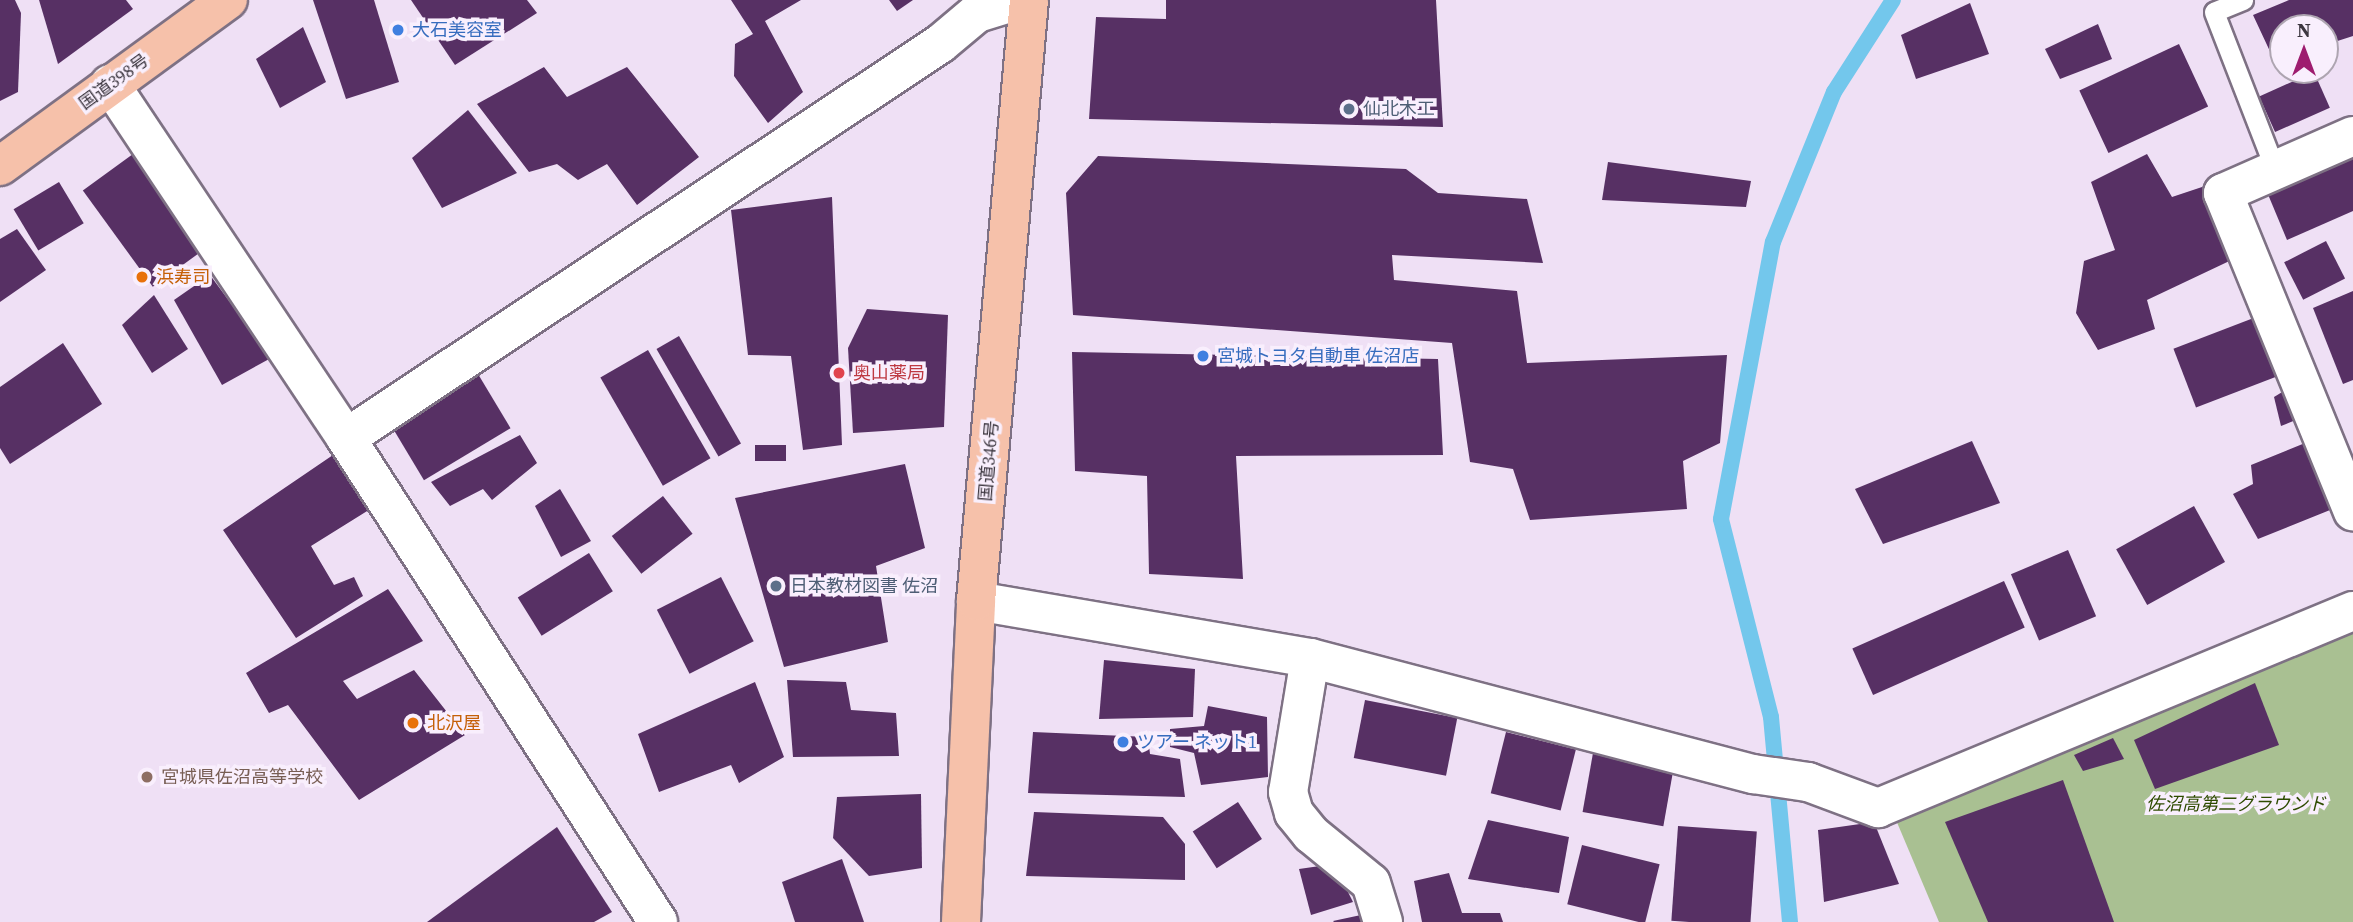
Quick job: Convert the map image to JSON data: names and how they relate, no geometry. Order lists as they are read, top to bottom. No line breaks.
{"streets":{"highway":["国道398号","国道346号"]},"parks":["佐沼高第二グラウンド"],"places":["大石美容室","仙北木工","浜寿司","宮城トヨタ自動車 佐沼店","奥山薬局","日本教材図書 佐沼","北沢屋","ツアー ネット1","宮城県佐沼高等学校"],"north":"top"}
